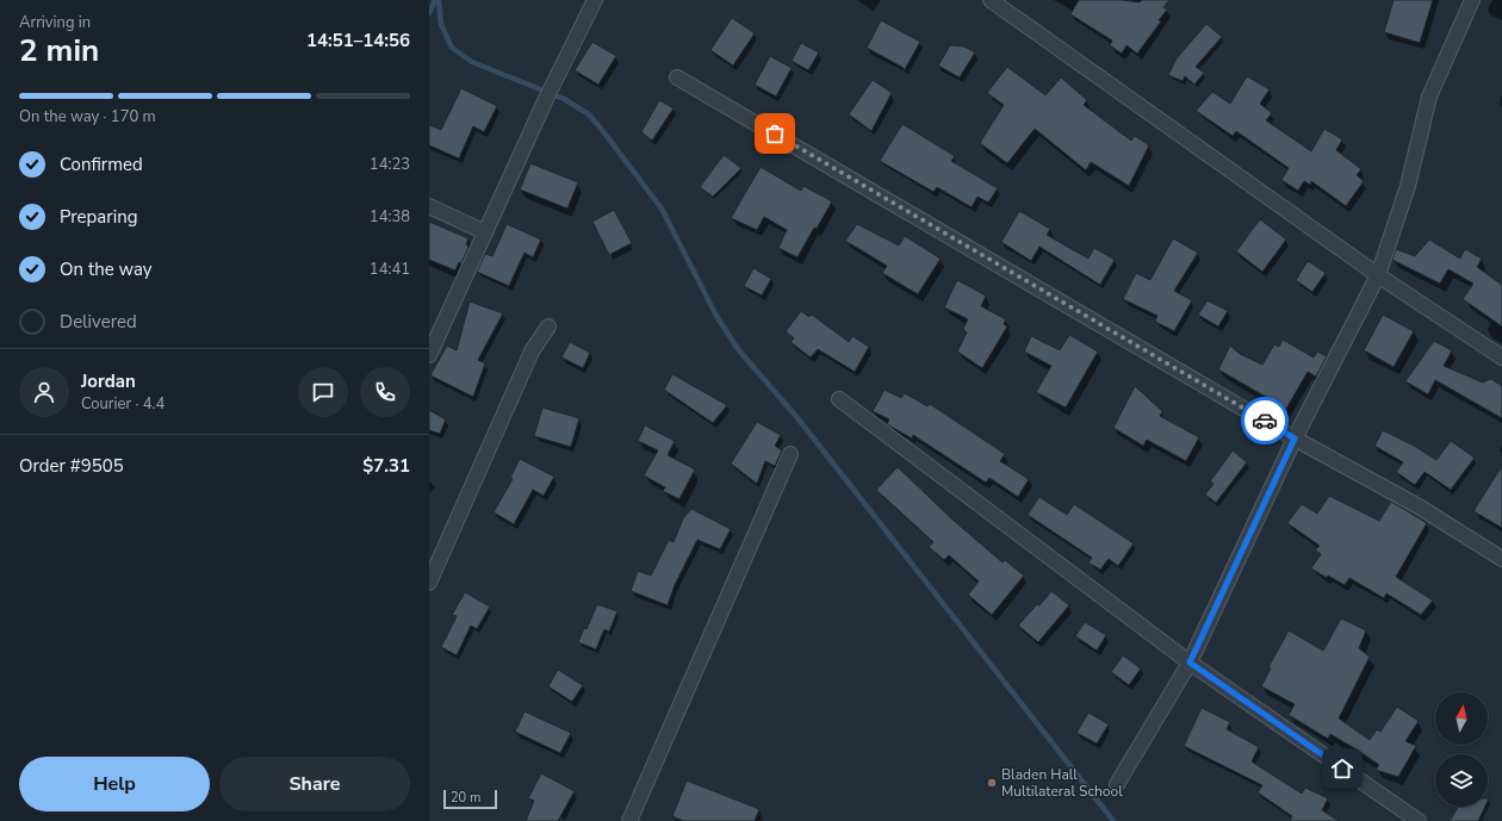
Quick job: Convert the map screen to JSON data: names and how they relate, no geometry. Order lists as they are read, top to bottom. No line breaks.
{"places":["Bladen Hall Multilateral School"],"scale_bar":"20 m","north":"top","page":{"heading":["2 min","Arriving in","14:51–14:56"],"panel":["Jordan","Courier · 4.4","Order #9505","$7.31"],"bar":"On the way · 170 m","list":[["Confirmed","14:23"],["Preparing","14:38"],["On the way","14:41"],"Delivered"],"buttons":["Help","Share"],"scale":"20 m"}}
